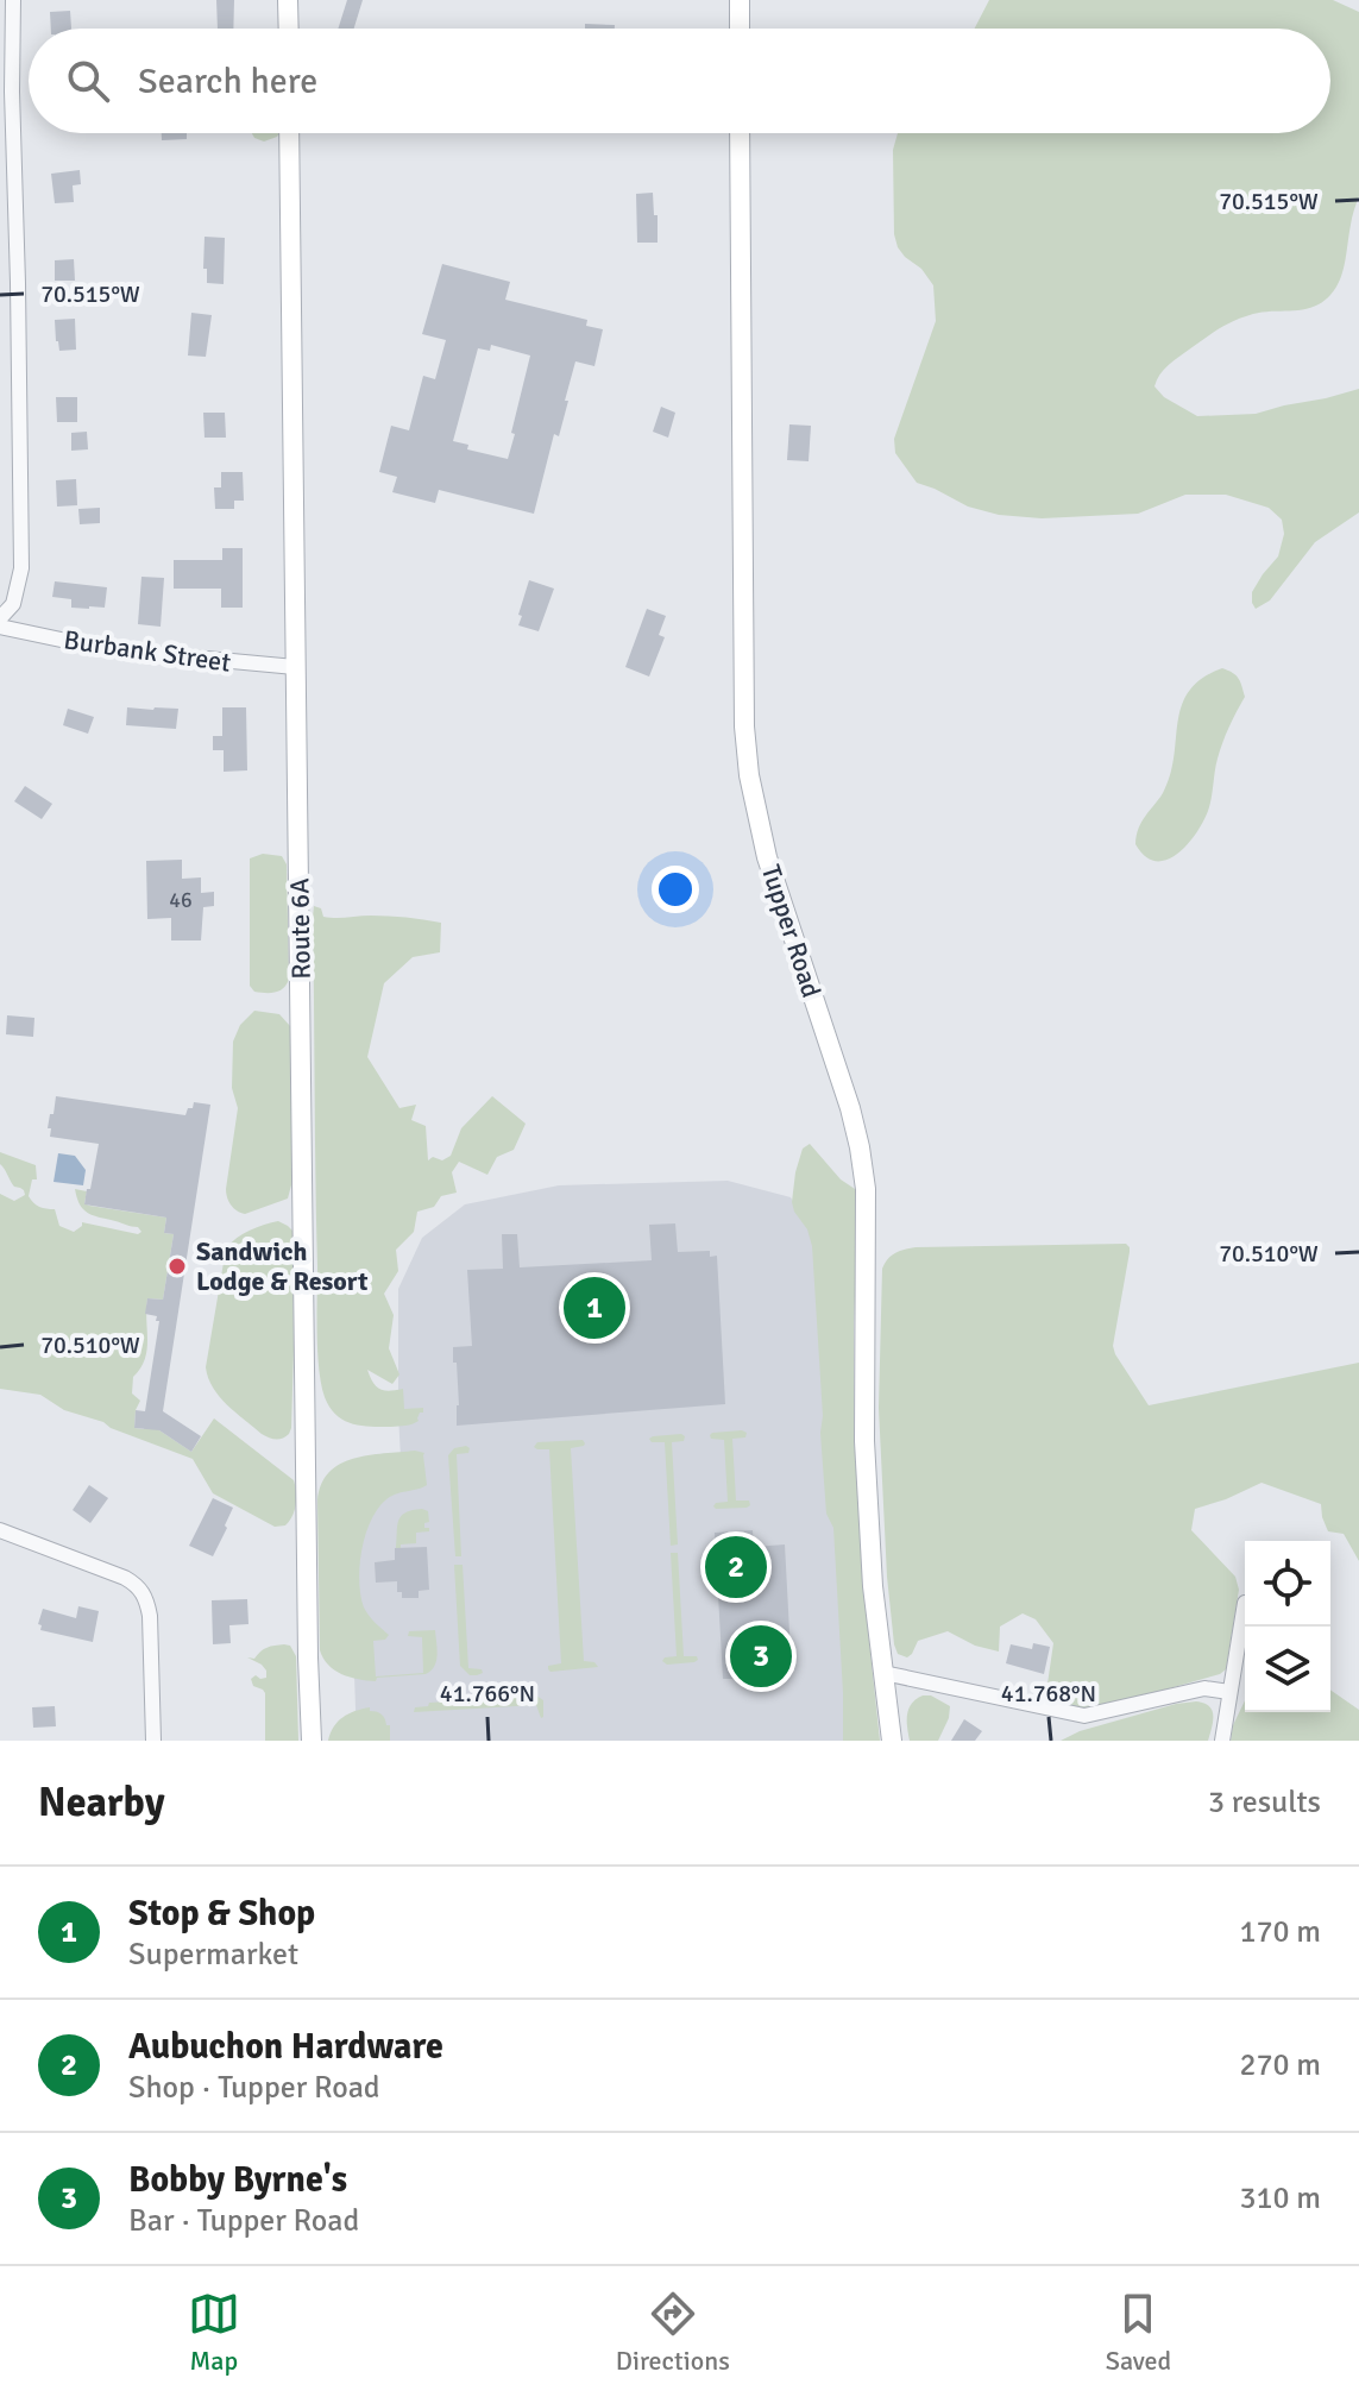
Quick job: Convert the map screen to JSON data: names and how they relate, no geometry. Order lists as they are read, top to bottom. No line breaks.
{"streets":{"main road":["Route 6A","Tupper Road"],"street":["Burbank Street"]},"crossings":[["Burbank Street","Route 6A"]],"places":["Sandwich Lodge & Resort"],"house_numbers":["46"],"page":{"search":"Search here","pins":["1","2","3"],"heading":["Nearby","3 results"],"list":[{"mark":"1","name":"Stop & Shop","note":"Supermarket","value":"170 m"},{"mark":"2","name":"Aubuchon Hardware","note":"Shop · Tupper Road","value":"270 m"},{"mark":"3","name":"Bobby Byrne's","note":"Bar · Tupper Road","value":"310 m"}],"nav":["Map","Directions","Saved"]},"coordinates":["70.515°W","70.510°W","41.766°N","41.768°N"]}
